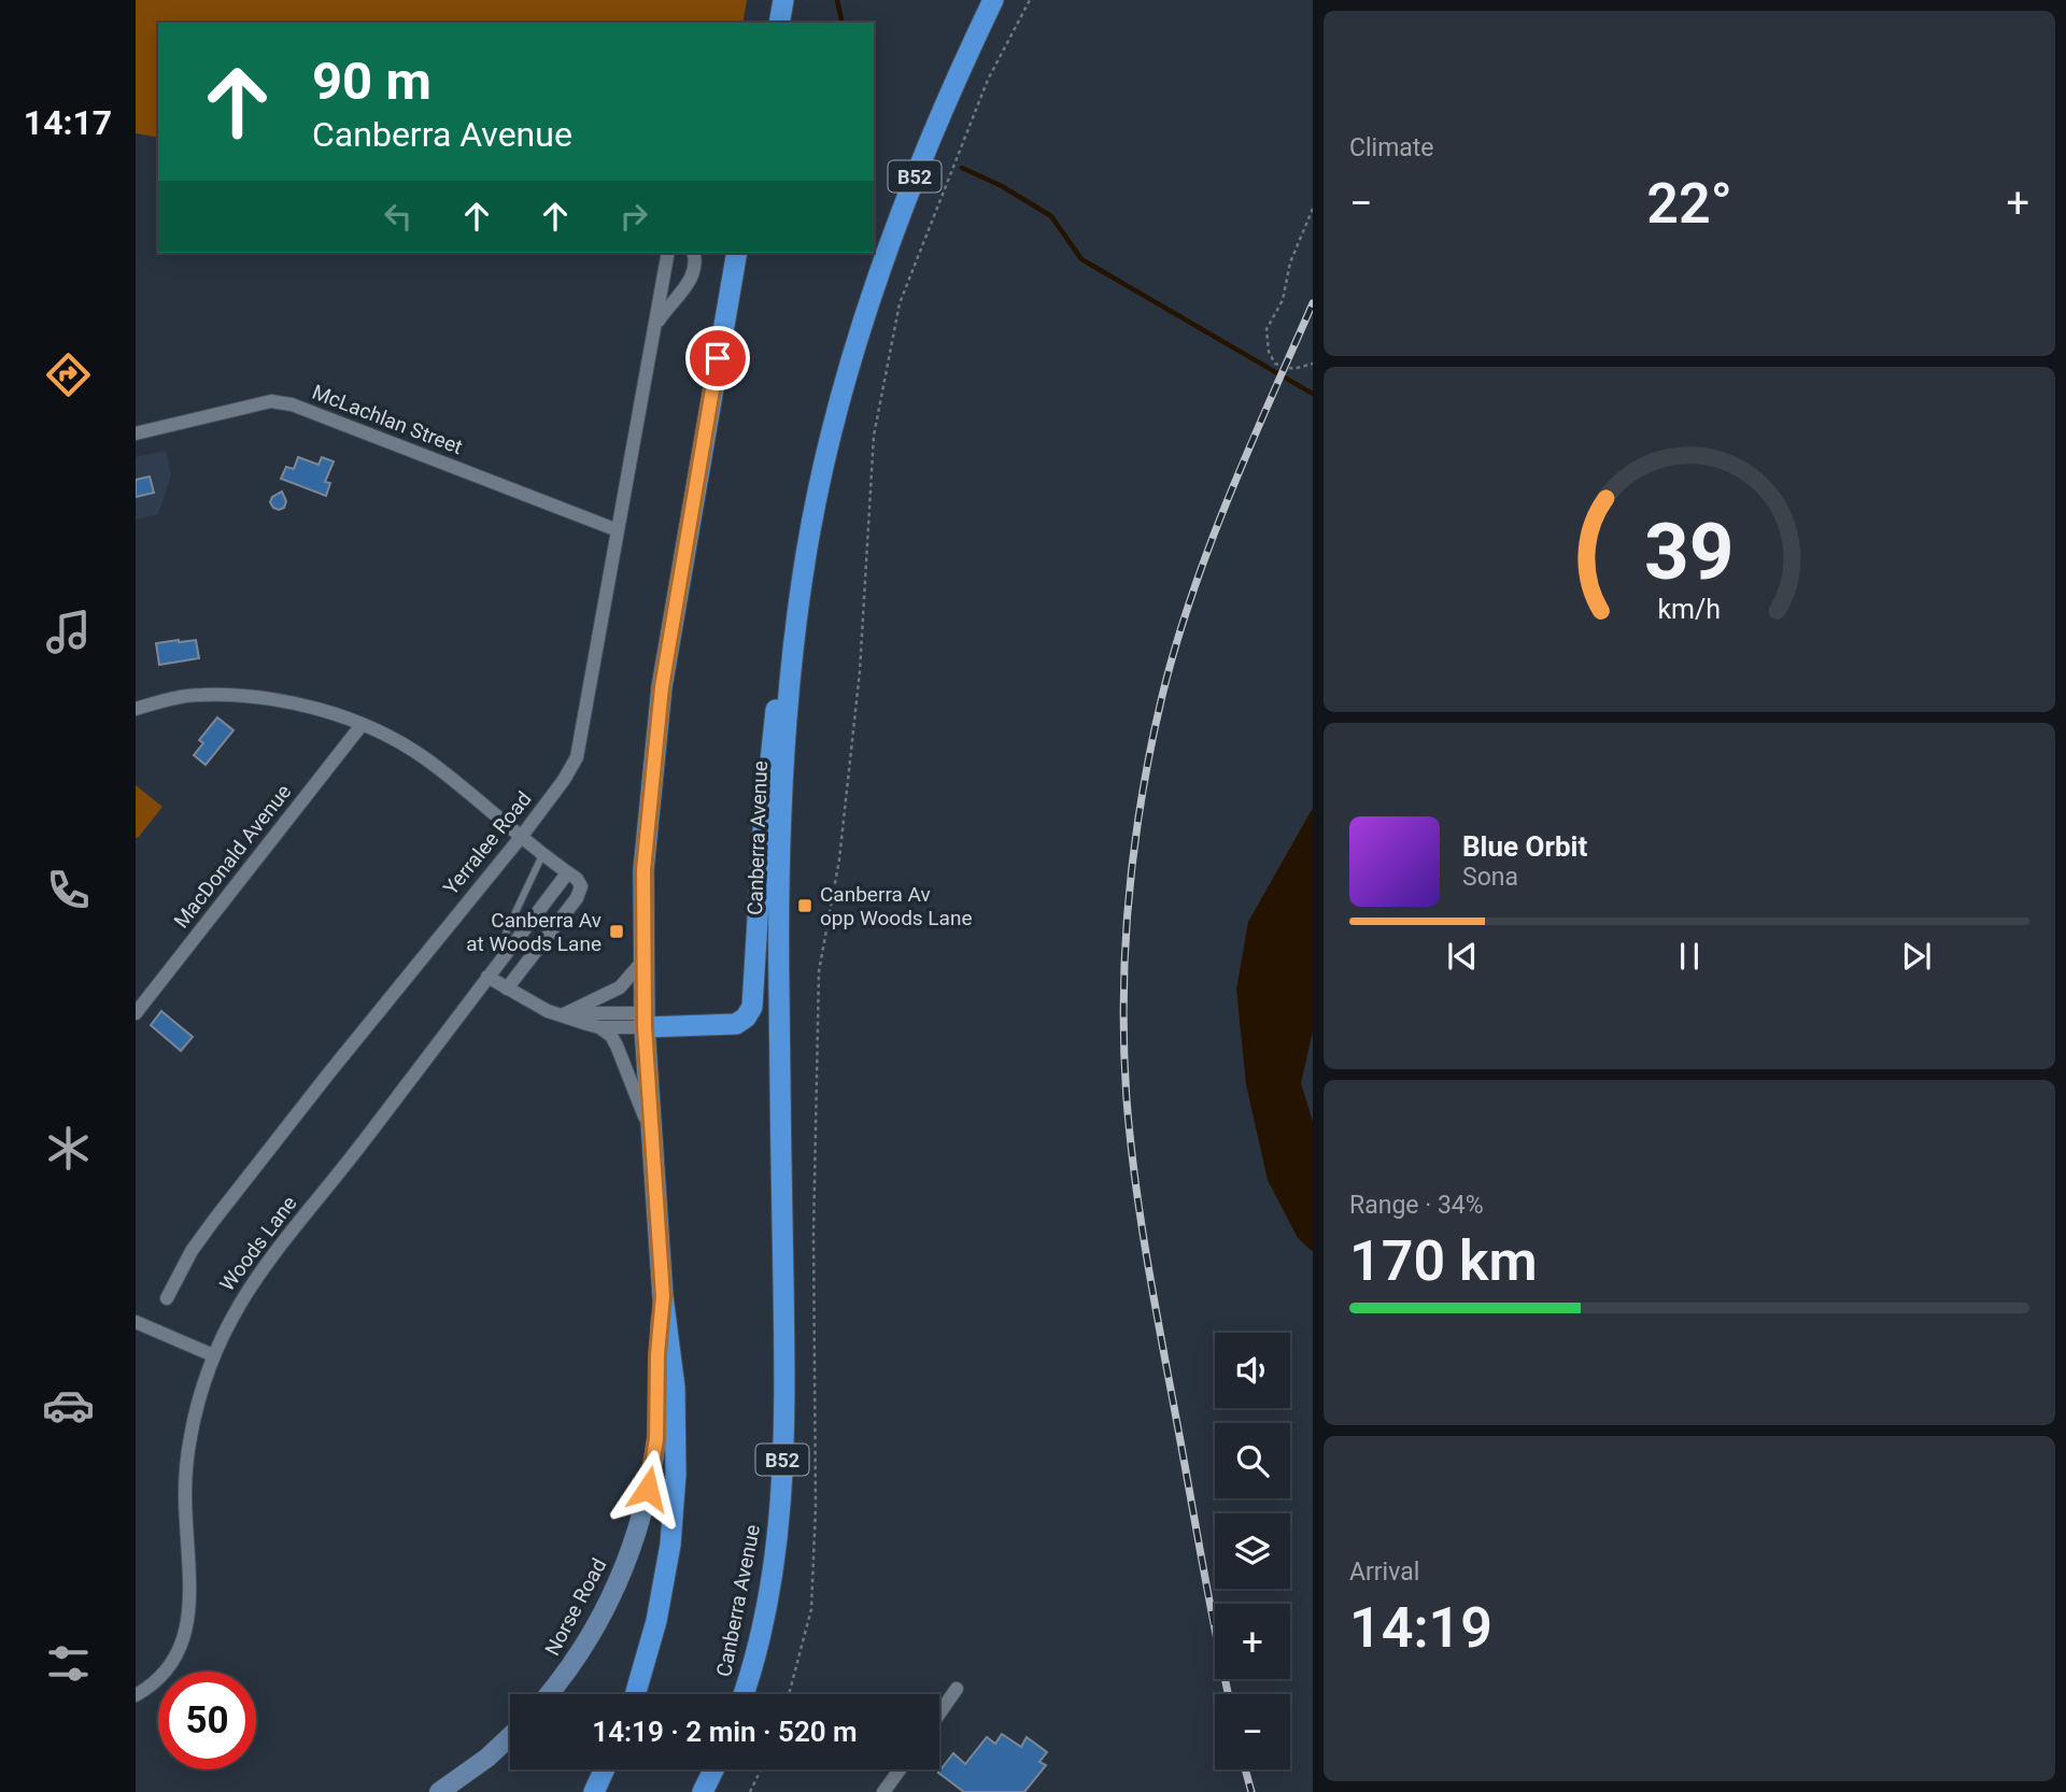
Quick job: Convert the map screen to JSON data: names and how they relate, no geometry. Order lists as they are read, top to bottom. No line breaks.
{"streets":{"highway":["B52","Canberra Avenue"],"main road":["Norse Road"],"street":["McLachlan Street","Yerralee Road","MacDonald Avenue","Woods Lane"]},"crossings":[["McLachlan Street","Yerralee Road"]],"places":{"transit":["Canberra Av opp Woods Lane","Canberra Av at Woods Lane"]},"page":{"tabs":"14:17","tile":["Climate",["Range · 34%","170 km"],["Arrival","14:19"]],"turn":["90 m","Canberra Avenue"],"heat":["−","22°","+"],"song":["Blue Orbit","Sona"],"map_buttons":["+","−"],"limit":"50","trip":"14:19 · 2 min · 520 m","gauge":["39","km/h"]}}
